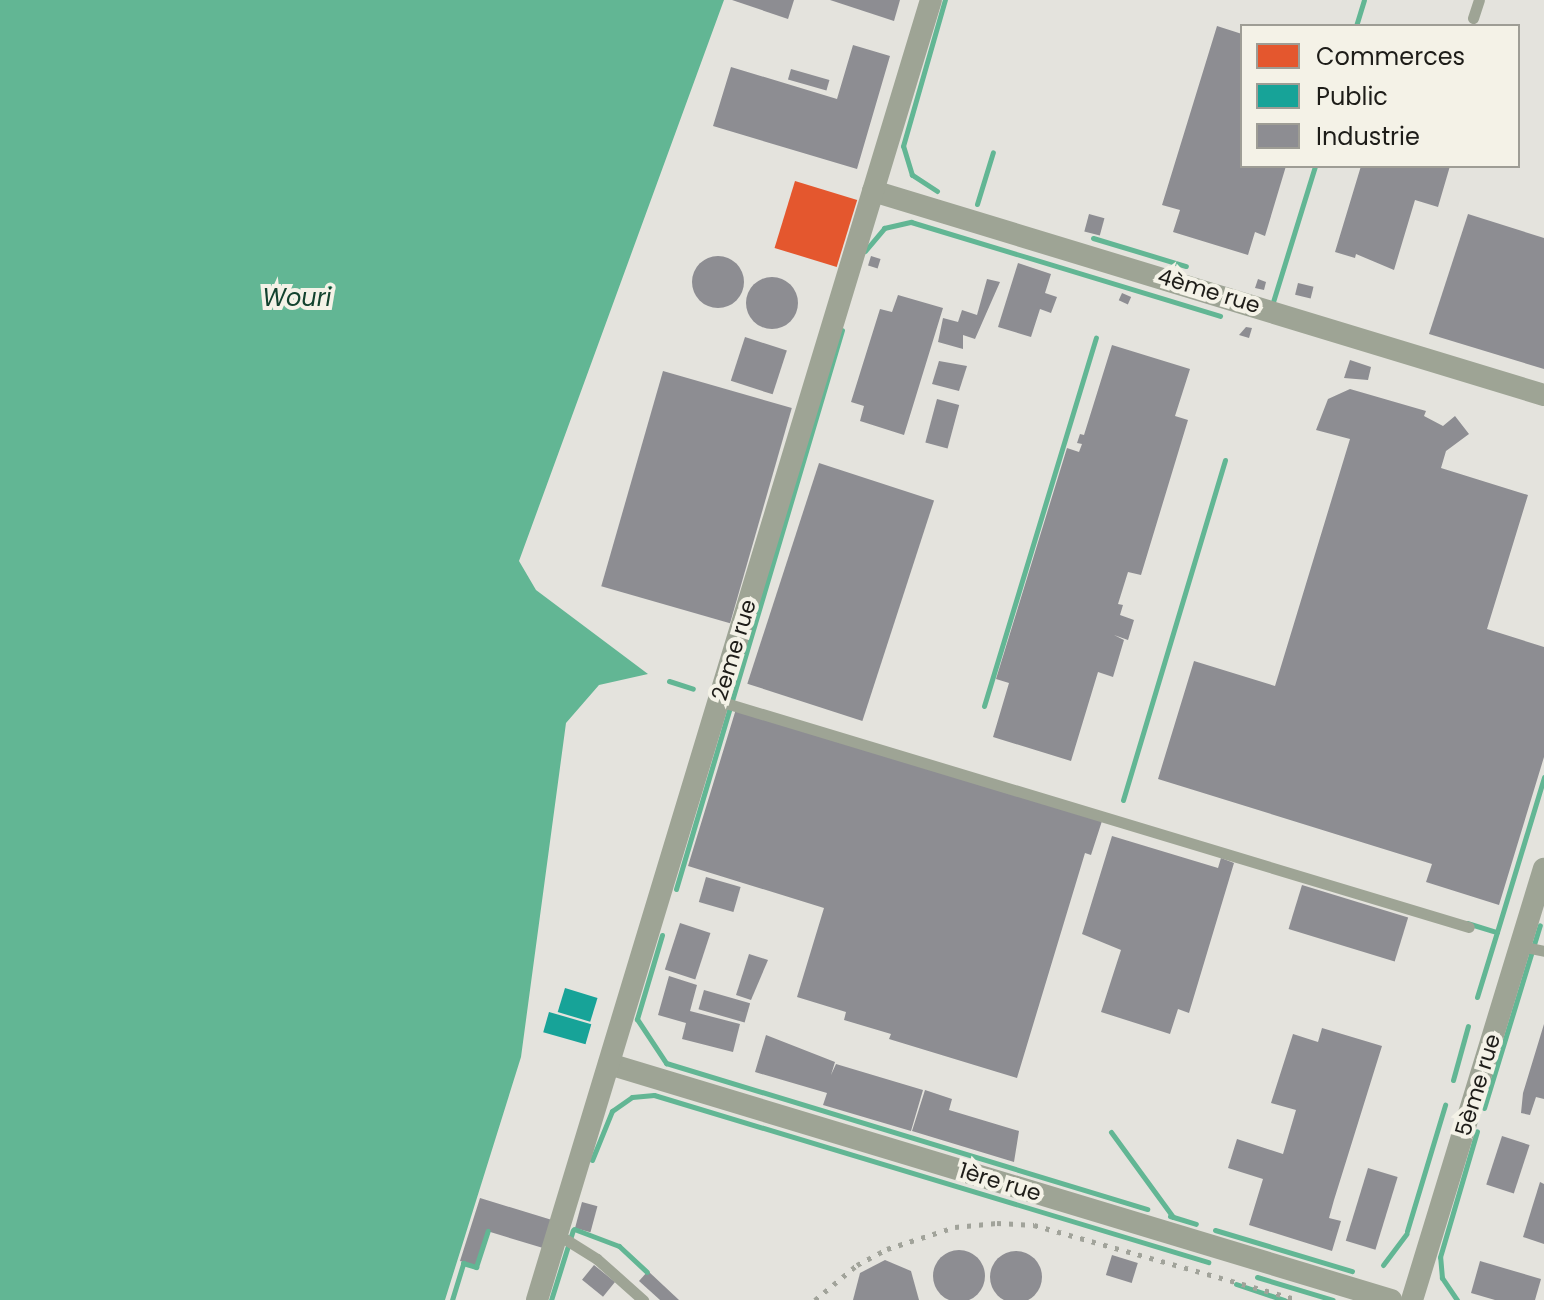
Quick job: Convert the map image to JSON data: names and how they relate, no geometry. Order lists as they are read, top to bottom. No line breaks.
{"streets":{"street":["4ème rue","2eme rue","5ème rue","1ère rue"]},"crossings":[["4ème rue","2eme rue"],["2eme rue","1ère rue"]],"water":["Wouri"],"legend":["Commerces","Public","Industrie"]}
